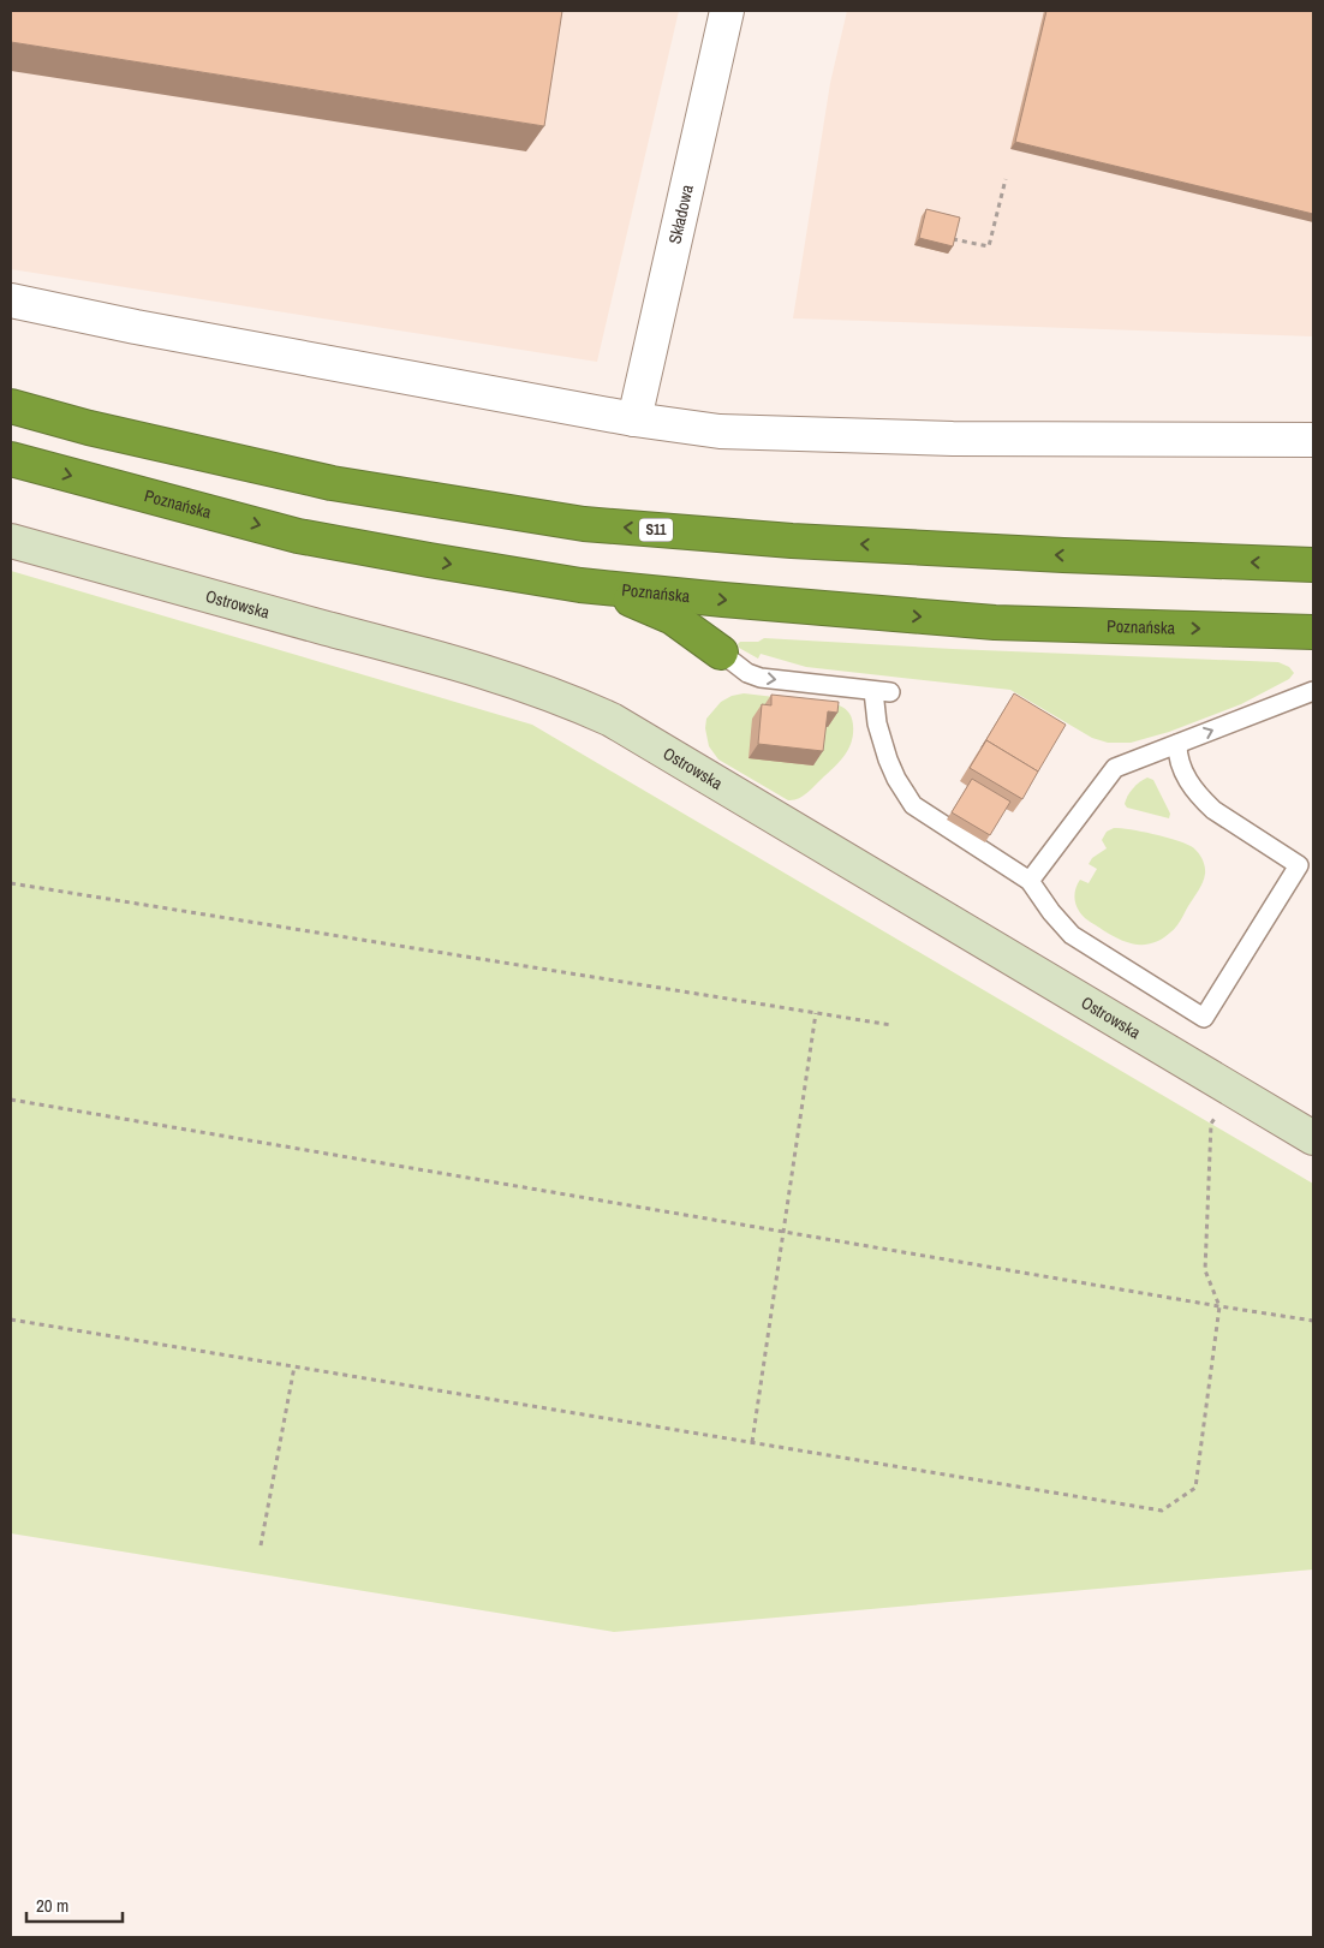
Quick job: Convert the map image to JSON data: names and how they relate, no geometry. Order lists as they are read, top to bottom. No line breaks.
{"streets":{"highway":["Poznańska","S11"],"street":["Składowa","Ostrowska"]},"scale_bar":"20 m"}
